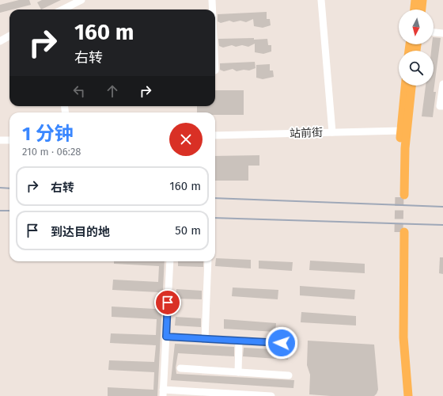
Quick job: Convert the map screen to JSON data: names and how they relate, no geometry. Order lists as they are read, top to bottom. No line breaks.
{"streets":{"street":["站前街"]},"north":"bottom","page":{"turn":["160 m","右转"],"heading":["1 分钟","210 m · 06:28"],"list":[{"name":"右转","value":"160 m"},{"name":"到达目的地","value":"50 m"}]}}
